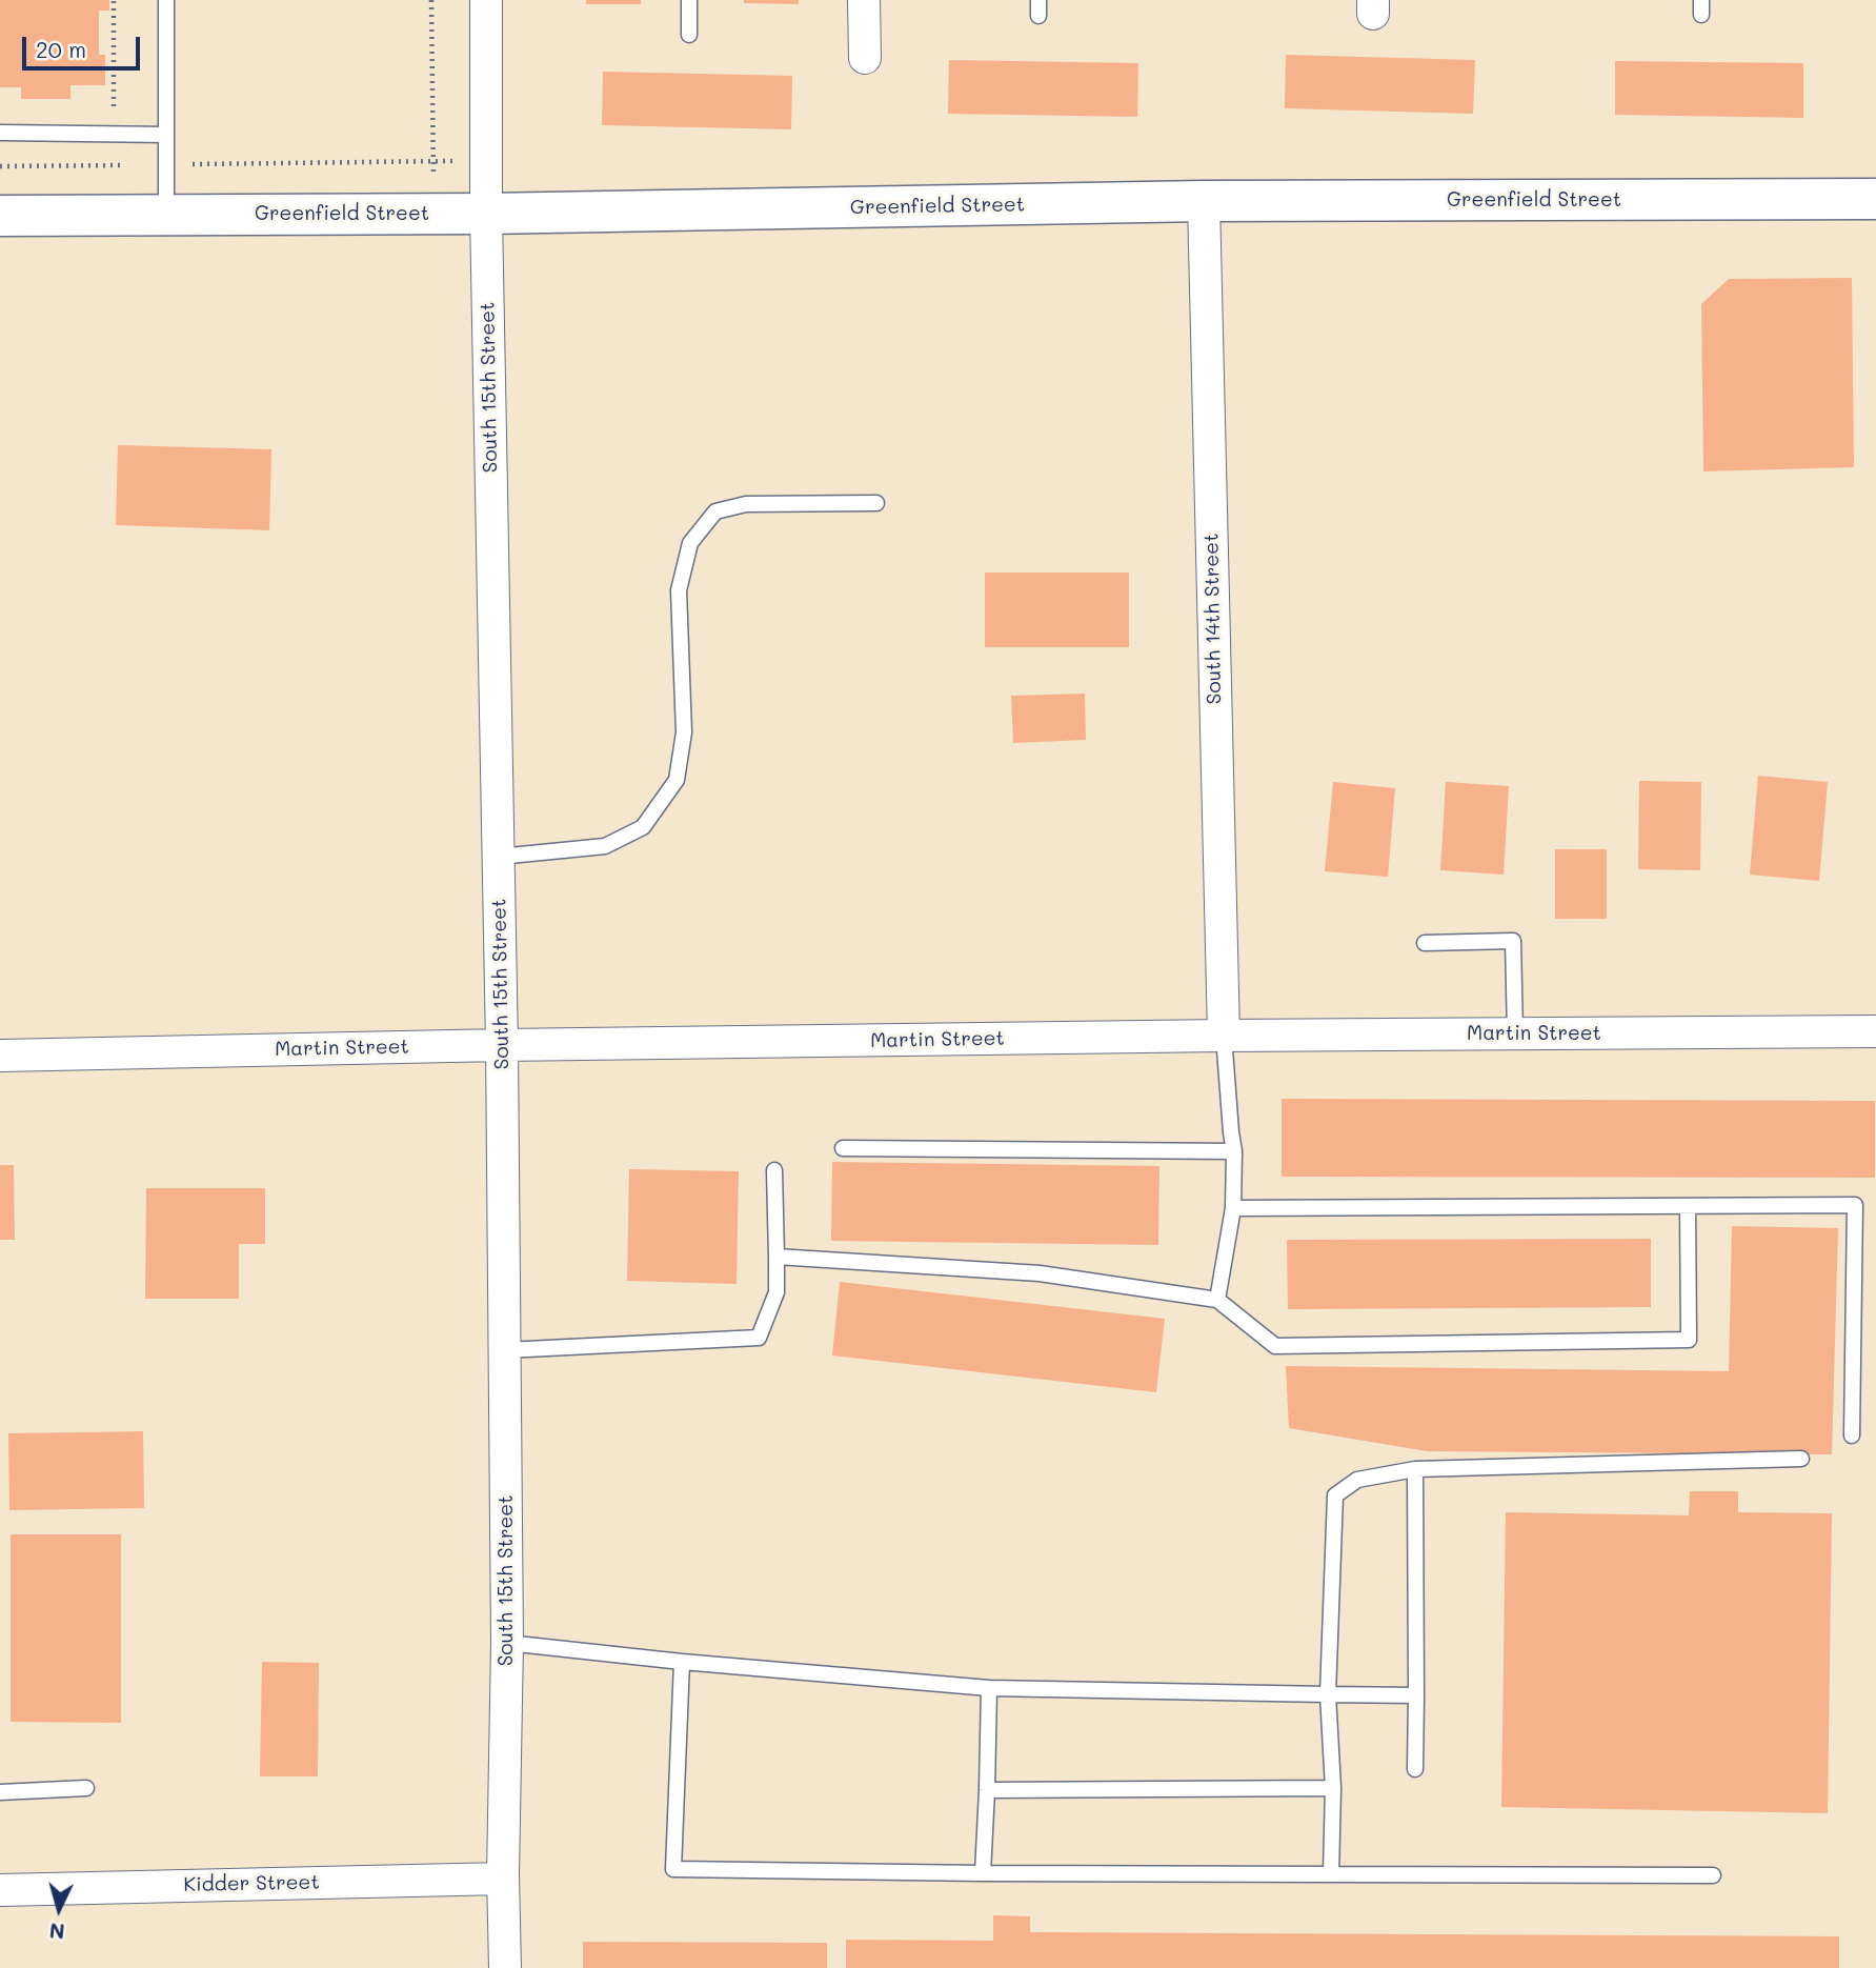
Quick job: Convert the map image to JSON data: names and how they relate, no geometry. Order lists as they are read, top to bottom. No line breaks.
{"streets":{"main road":["Greenfield Street"],"street":["South 15th Street","South 14th Street","Martin Street","Kidder Street"]},"crossings":[["Greenfield Street","South 15th Street"],["Greenfield Street","South 14th Street"],["South 15th Street","Martin Street"],["South 15th Street","Kidder Street"],["South 14th Street","Martin Street"]],"scale_bar":"20 m","north":"bottom"}
